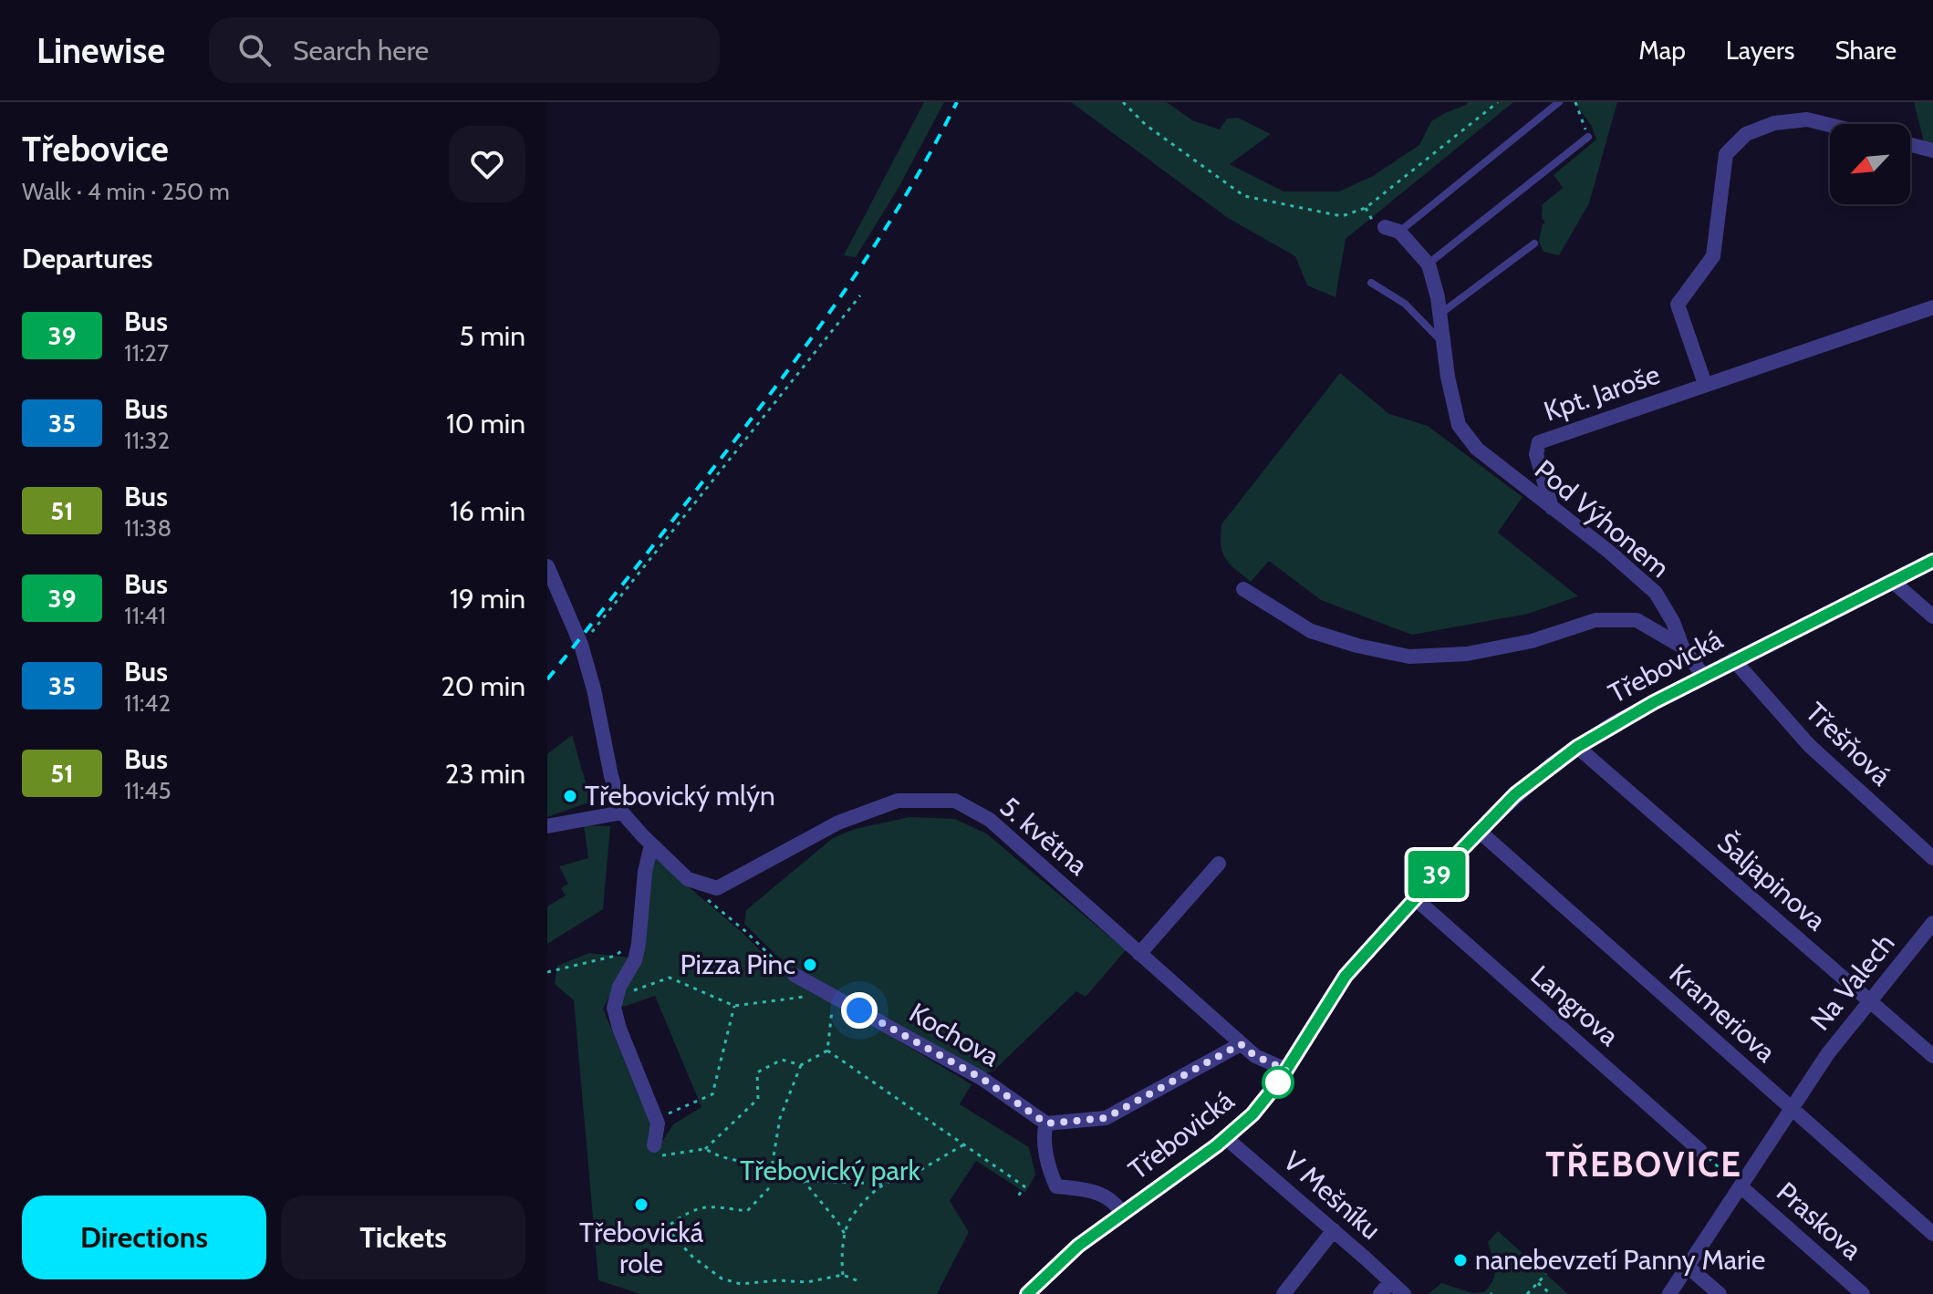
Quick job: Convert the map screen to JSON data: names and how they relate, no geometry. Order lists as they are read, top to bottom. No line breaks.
{"streets":{"street":["Kpt. Jaroše","Pod Výhonem","Třebovická","Třešňová","5. května","Šaljapinova","Na Valech","Langrova","Krameriova","Kochova","V Mešníku","Praskova"]},"crossings":[["Kpt. Jaroše","Pod Výhonem"],["Pod Výhonem","Třebovická"],["Třebovická","Třešňová"],["Třebovická","5. května"],["Třebovická","Šaljapinova"],["Třebovická","Langrova"],["Třebovická","Krameriova"],["Třebovická","V Mešníku"],["Šaljapinova","Na Valech"],["Na Valech","Krameriova"],["Na Valech","Praskova"]],"districts":["TŘEBOVICE"],"parks":["Třebovický park"],"places":["Třebovický mlýn","Pizza Pinc","Třebovická role","nanebevzetí Panny Marie"],"lines":["bus line 39"],"north":"bottom left","page":{"header":"Linewise","search":"Search here","nav":["Map","Layers","Share"],"heading":[["Třebovice","Walk · 4 min · 250 m"],"Departures"],"on_map":"39","list":[{"mark":"39","name":"Bus","note":"11:27","value":"5 min"},{"mark":"35","name":"Bus","note":"11:32","value":"10 min"},{"mark":"51","name":"Bus","note":"11:38","value":"16 min"},{"mark":"39","name":"Bus","note":"11:41","value":"19 min"},{"mark":"35","name":"Bus","note":"11:42","value":"20 min"},{"mark":"51","name":"Bus","note":"11:45","value":"23 min"}],"buttons":["Directions","Tickets"]}}
